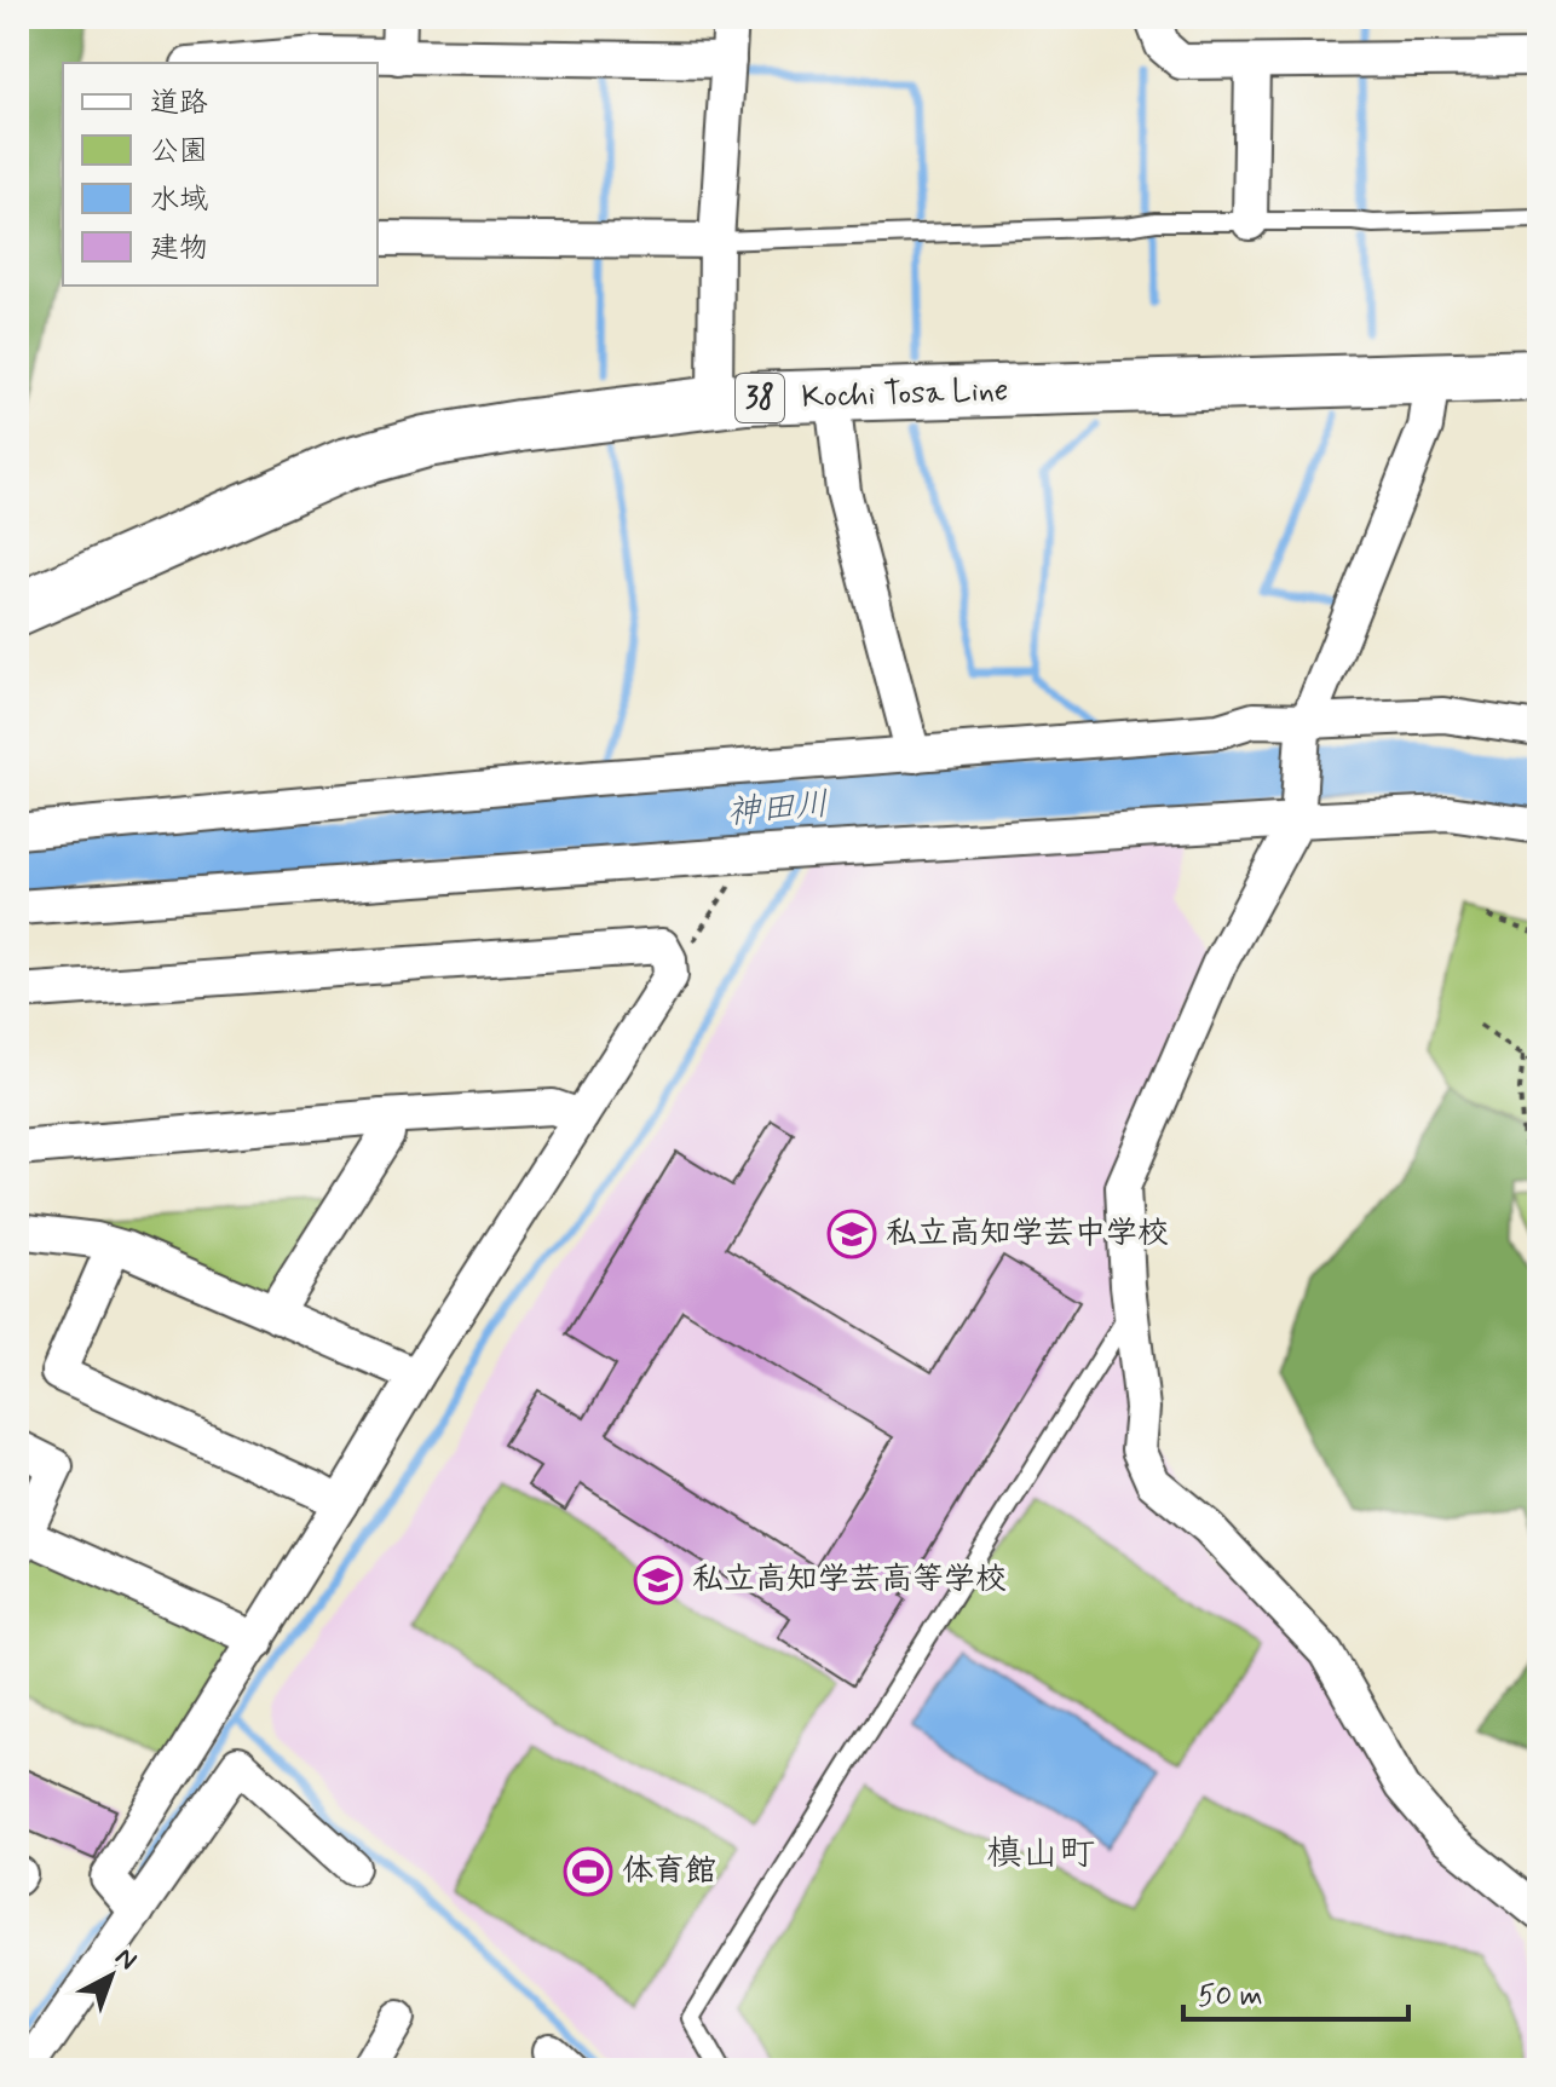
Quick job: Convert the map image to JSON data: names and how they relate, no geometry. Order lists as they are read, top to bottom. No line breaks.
{"streets":{"main road":["Kochi Tosa Line","38"]},"districts":["槙山町"],"water":["神田川"],"places":{"school or university":["私立高知学芸中学校","私立高知学芸高等学校"],"sports":["体育館"]},"legend":["道路","公園","水域","建物"],"scale_bar":"50 m","north":"top right"}
